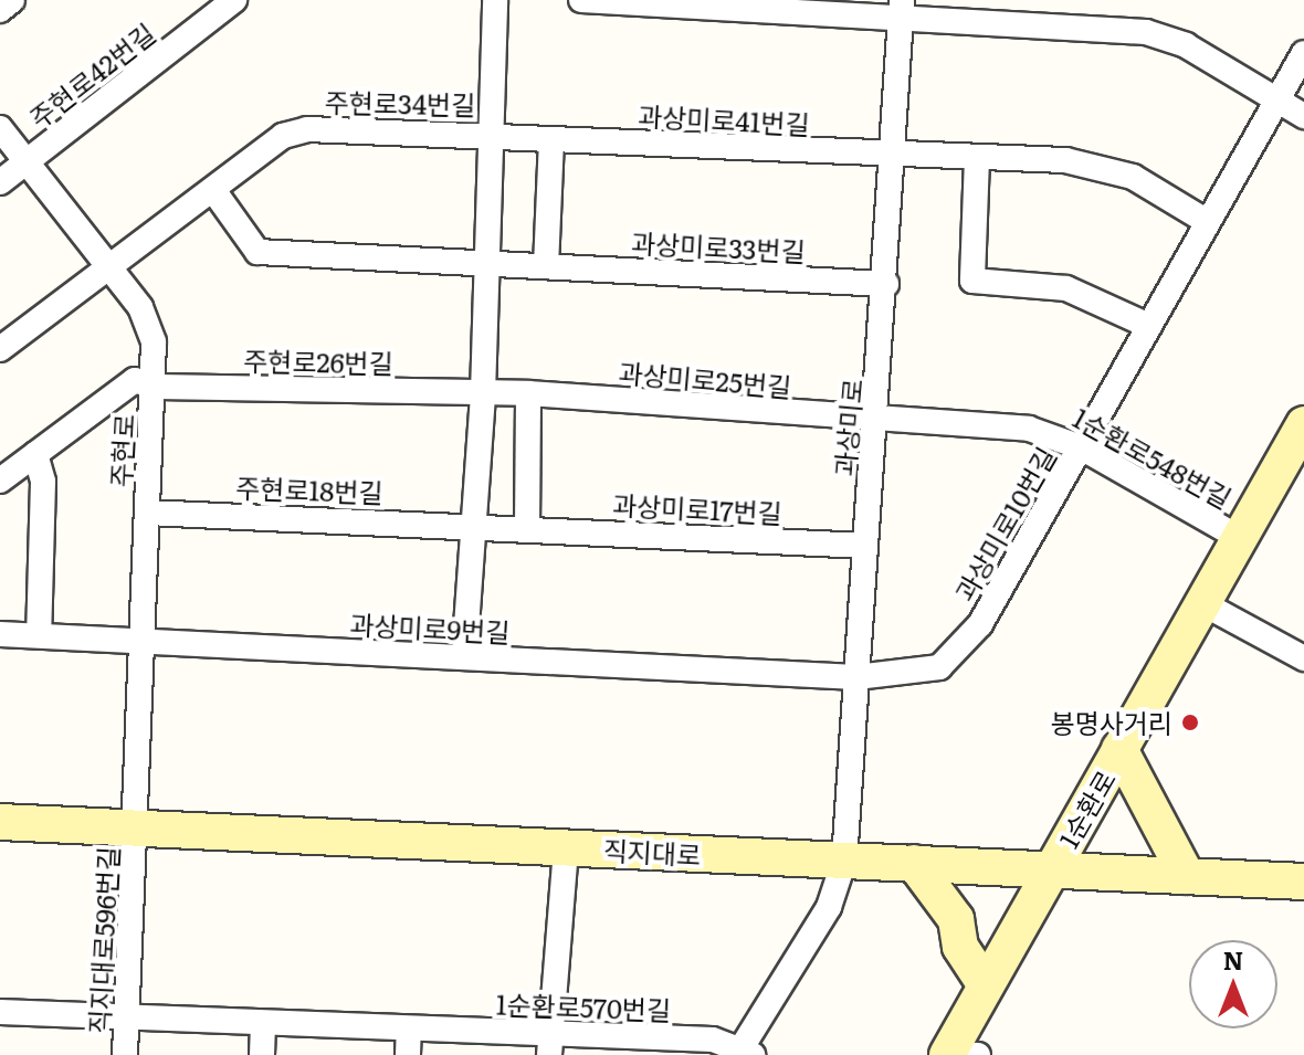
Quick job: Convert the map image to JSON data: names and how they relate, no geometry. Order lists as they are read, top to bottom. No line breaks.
{"streets":{"street":["주현로42번길","주현로34번길","과상미로41번길","과상미로33번길","주현로26번길","과상미로25번길","과상미로","주현로","1순환로548번길","주현로18번길","과상미로17번길","과상미로10번길","과상미로9번길","1순환로","직지대로","직지대로596번길","1순환로570번길"]},"crossings":[["주현로42번길","주현로"],["주현로34번길","과상미로41번길"],["주현로34번길","과상미로33번길"],["주현로34번길","주현로26번길"],["주현로34번길","주현로"],["주현로34번길","주현로18번길"],["주현로34번길","과상미로9번길"],["과상미로41번길","과상미로"],["과상미로33번길","과상미로"],["주현로26번길","과상미로25번길"],["주현로26번길","주현로"],["과상미로25번길","과상미로"],["과상미로25번길","1순환로548번길"],["과상미로","1순환로548번길"],["과상미로","과상미로17번길"],["과상미로","과상미로10번길"],["과상미로","과상미로9번길"],["과상미로","직지대로"],["과상미로","1순환로570번길"],["주현로","주현로18번길"],["주현로","과상미로9번길"],["주현로","직지대로"],["주현로","직지대로596번길"],["1순환로548번길","과상미로10번길"],["1순환로548번길","1순환로"],["주현로18번길","과상미로17번길"],["과상미로10번길","과상미로9번길"],["1순환로","직지대로"],["직지대로","직지대로596번길"],["직지대로596번길","1순환로570번길"]],"places":["봉명사거리"],"north":"top"}
